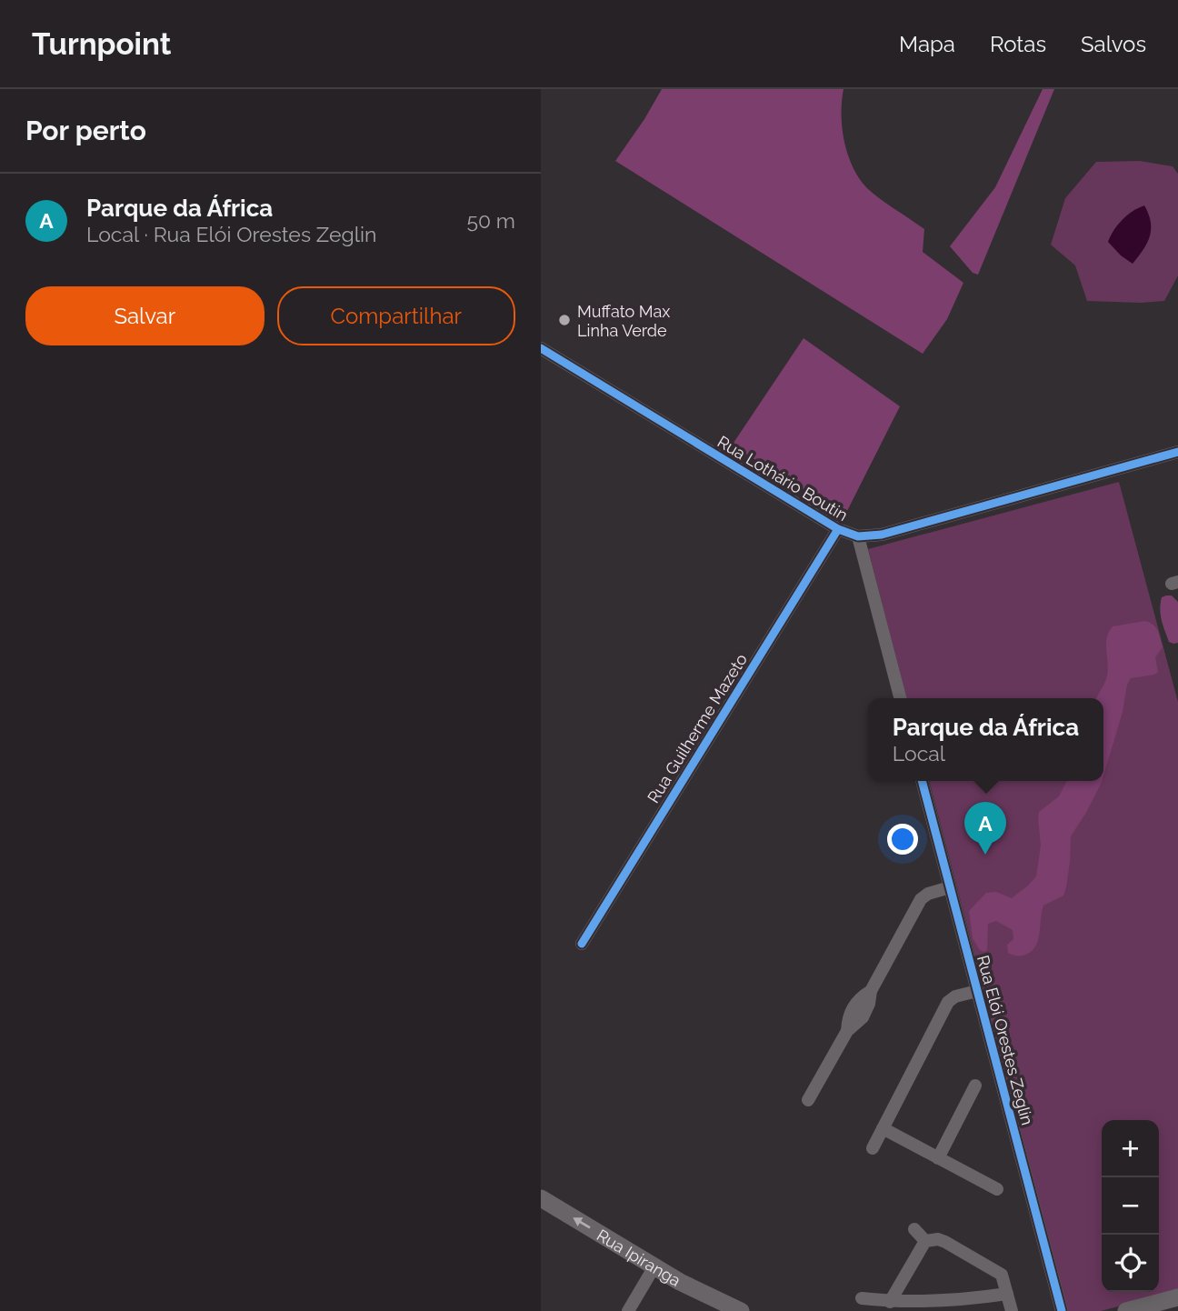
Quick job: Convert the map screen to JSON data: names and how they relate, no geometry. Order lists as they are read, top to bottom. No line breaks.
{"streets":{"main road":["Rua Ipiranga"],"street":["Rua Lothário Boutin","Rua Guilherme Mazeto","Rua Elói Orestes Zeglin"]},"crossings":[["Rua Lothário Boutin","Rua Guilherme Mazeto"]],"one_way":["Rua Ipiranga"],"places":["Muffato Max Linha Verde"],"page":{"header":"Turnpoint","nav":["Mapa","Rotas","Salvos"],"heading":"Por perto","list":[{"mark":"A","name":"Parque da África","note":"Local · Rua Elói Orestes Zeglin","value":"50 m"}],"buttons":["Salvar","Compartilhar"],"popup":["Parque da África","Local"],"pins":"A","map_buttons":["+","−"]}}
